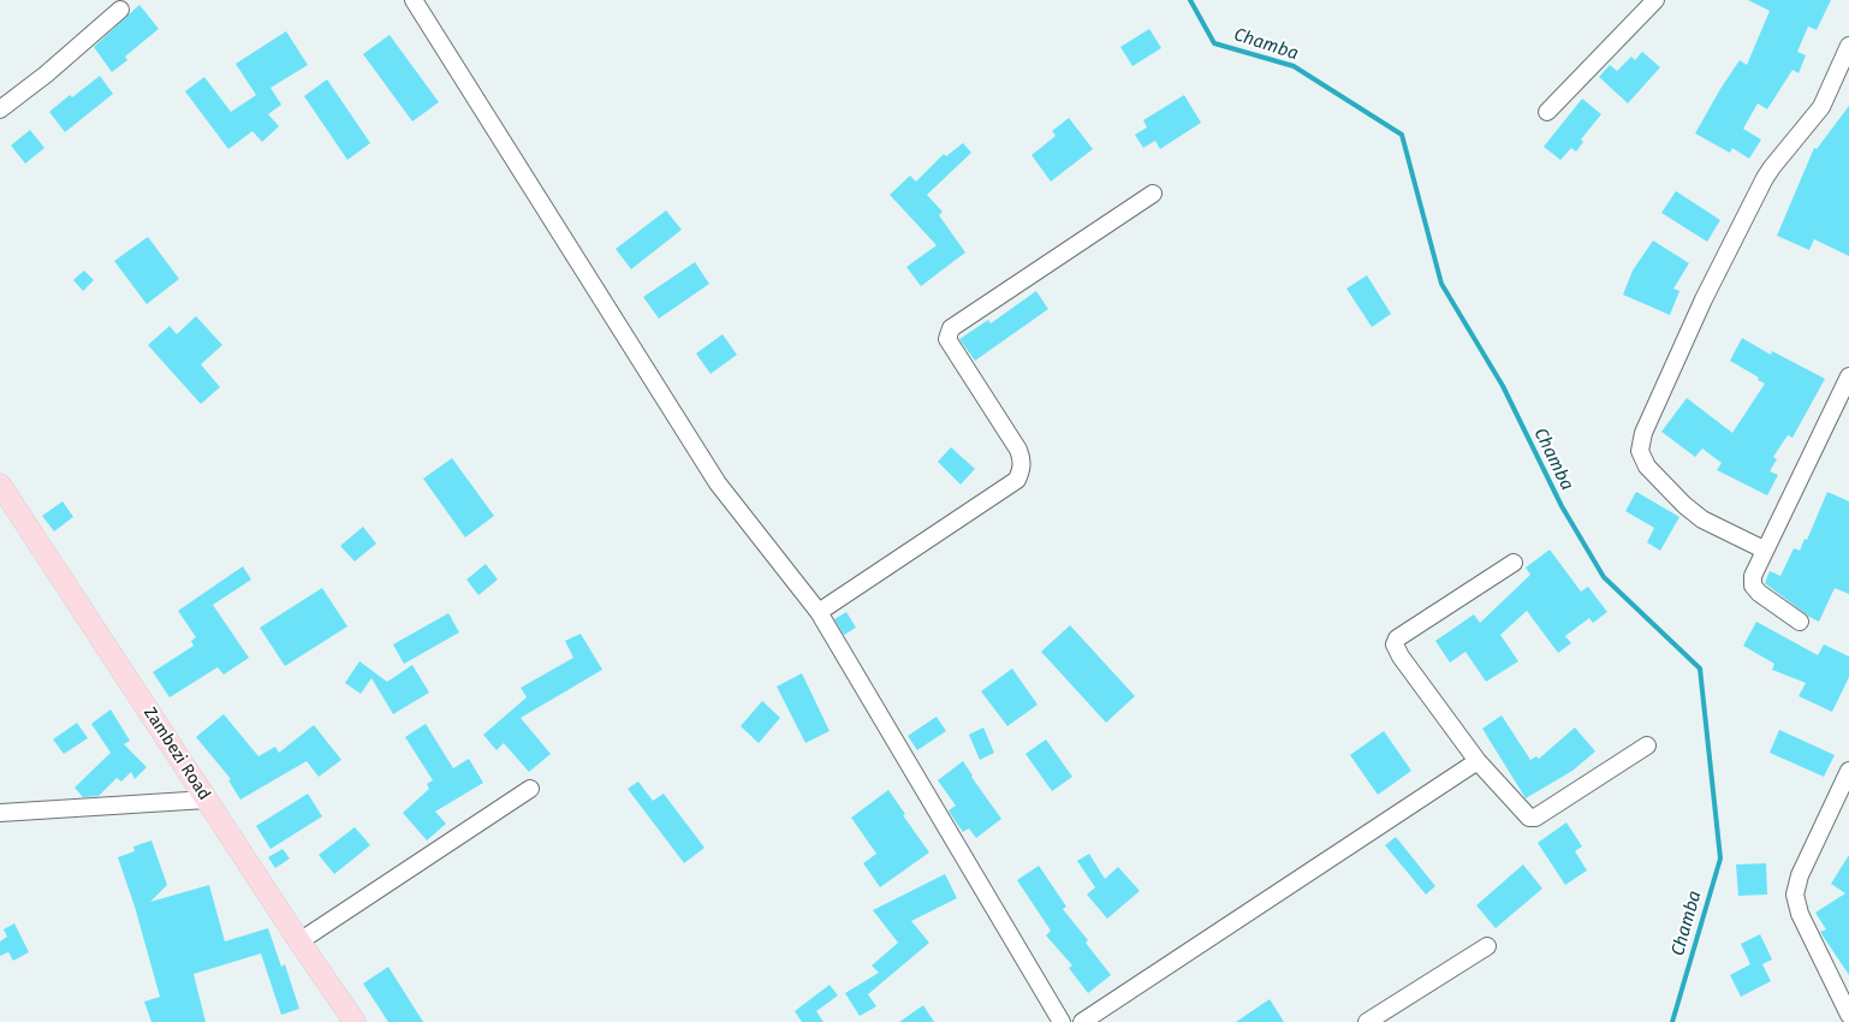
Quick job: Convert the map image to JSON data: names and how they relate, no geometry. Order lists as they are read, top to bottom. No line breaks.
{"streets":{"main road":["Zambezi Road"]},"water":["Chamba"]}
